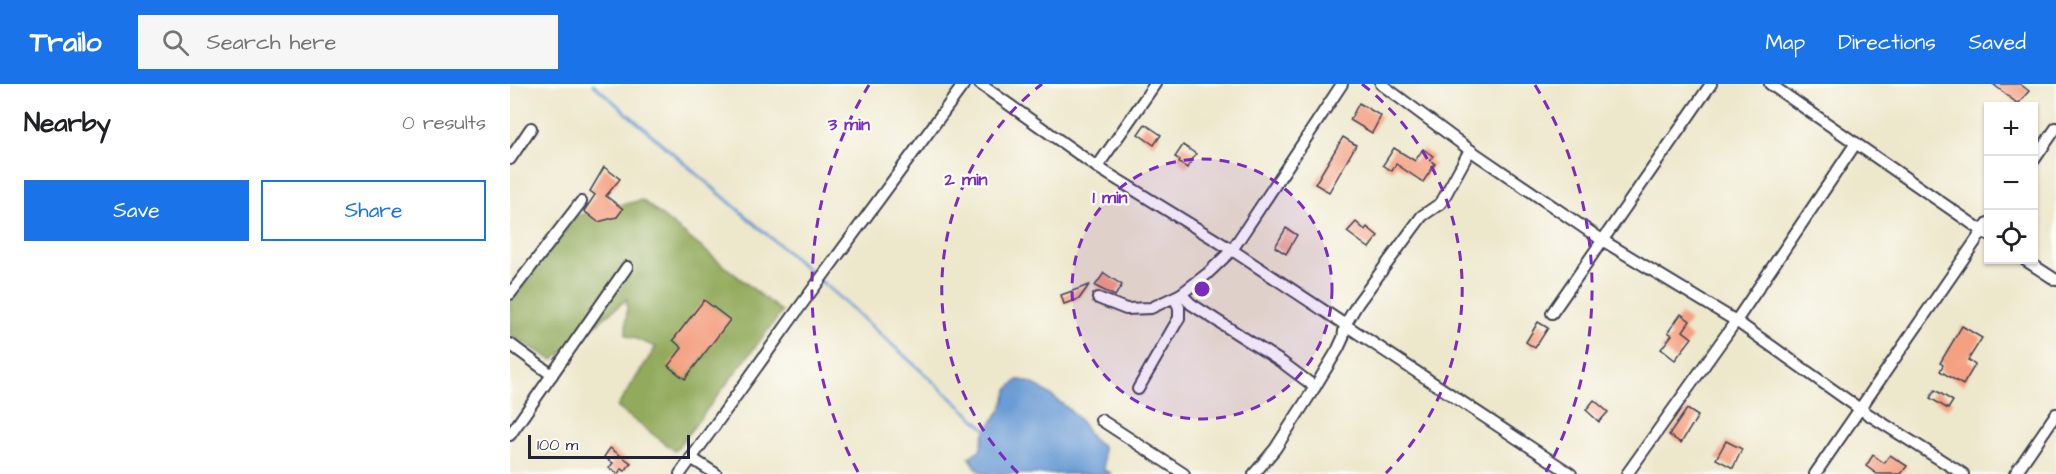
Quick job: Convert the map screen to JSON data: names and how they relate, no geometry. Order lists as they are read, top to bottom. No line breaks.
{"scale_bar":"100 m","page":{"header":"Trailo","search":"Search here","nav":["Map","Directions","Saved"],"heading":["Nearby","0 results"],"map_buttons":["+","−"],"buttons":["Save","Share"],"scale":"100 m"},"rings":["3 min","2 min","1 min"]}
